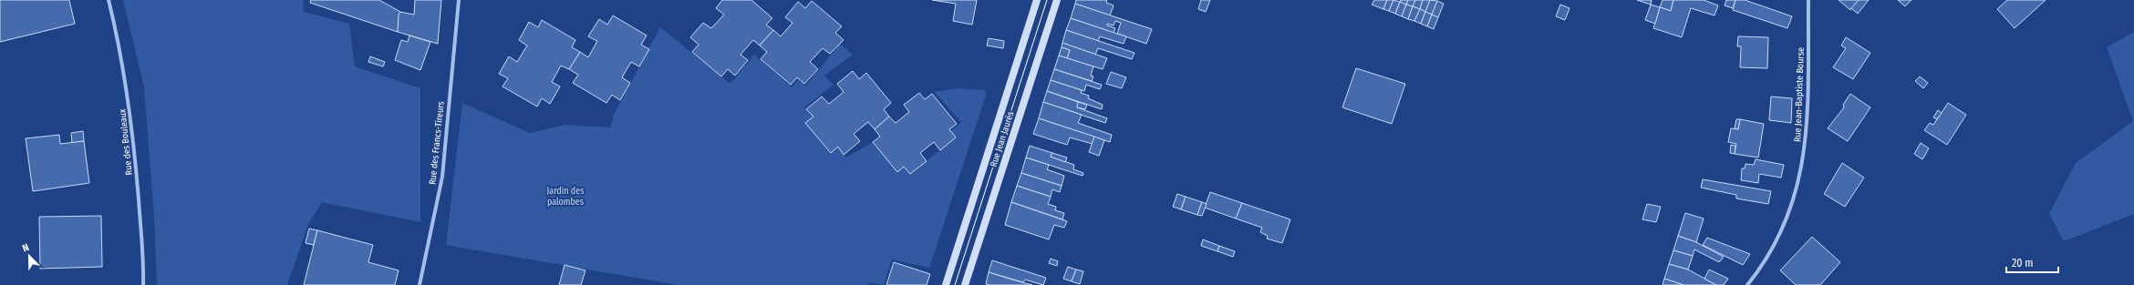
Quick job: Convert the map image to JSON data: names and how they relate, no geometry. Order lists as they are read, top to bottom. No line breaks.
{"streets":{"main road":["Rue Jean Jaurès"],"street":["Rue Jean-Baptiste Bourse","Rue des Bouleaux","Rue des Francs-Tireurs"]},"parks":["Jardin des palombes"],"scale_bar":"20 m","north":"top left"}
